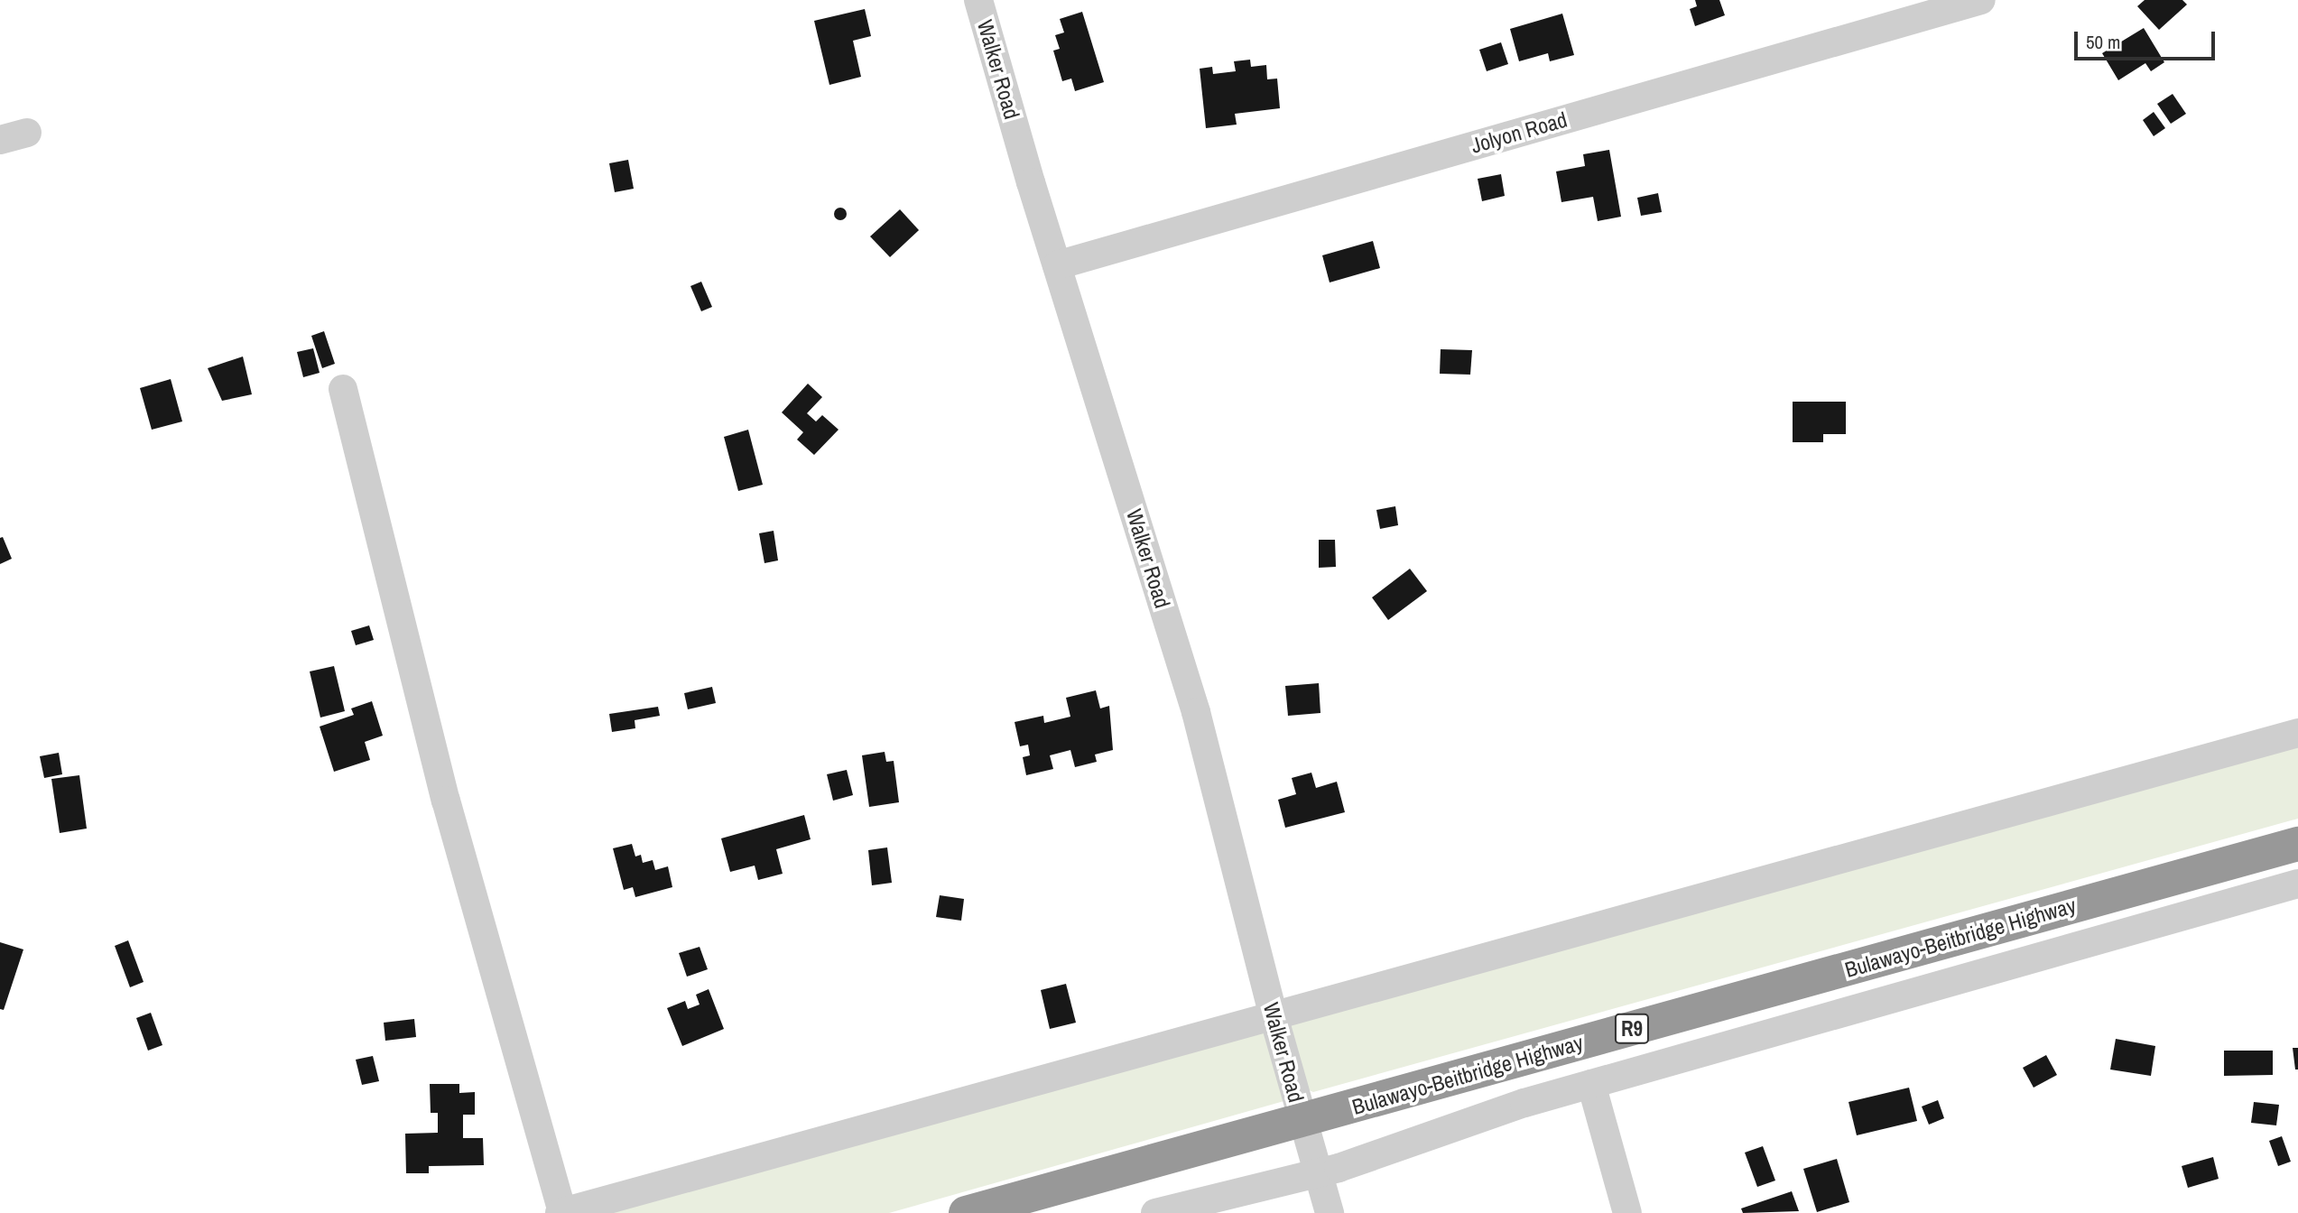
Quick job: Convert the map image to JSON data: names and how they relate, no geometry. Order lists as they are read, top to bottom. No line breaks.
{"streets":{"highway":["Bulawayo-Beitbridge Highway","R9"],"street":["Walker Road","Jolyon Road"]},"crossings":[["Walker Road","Jolyon Road"],["Walker Road","Bulawayo-Beitbridge Highway"]],"scale_bar":"50 m"}
